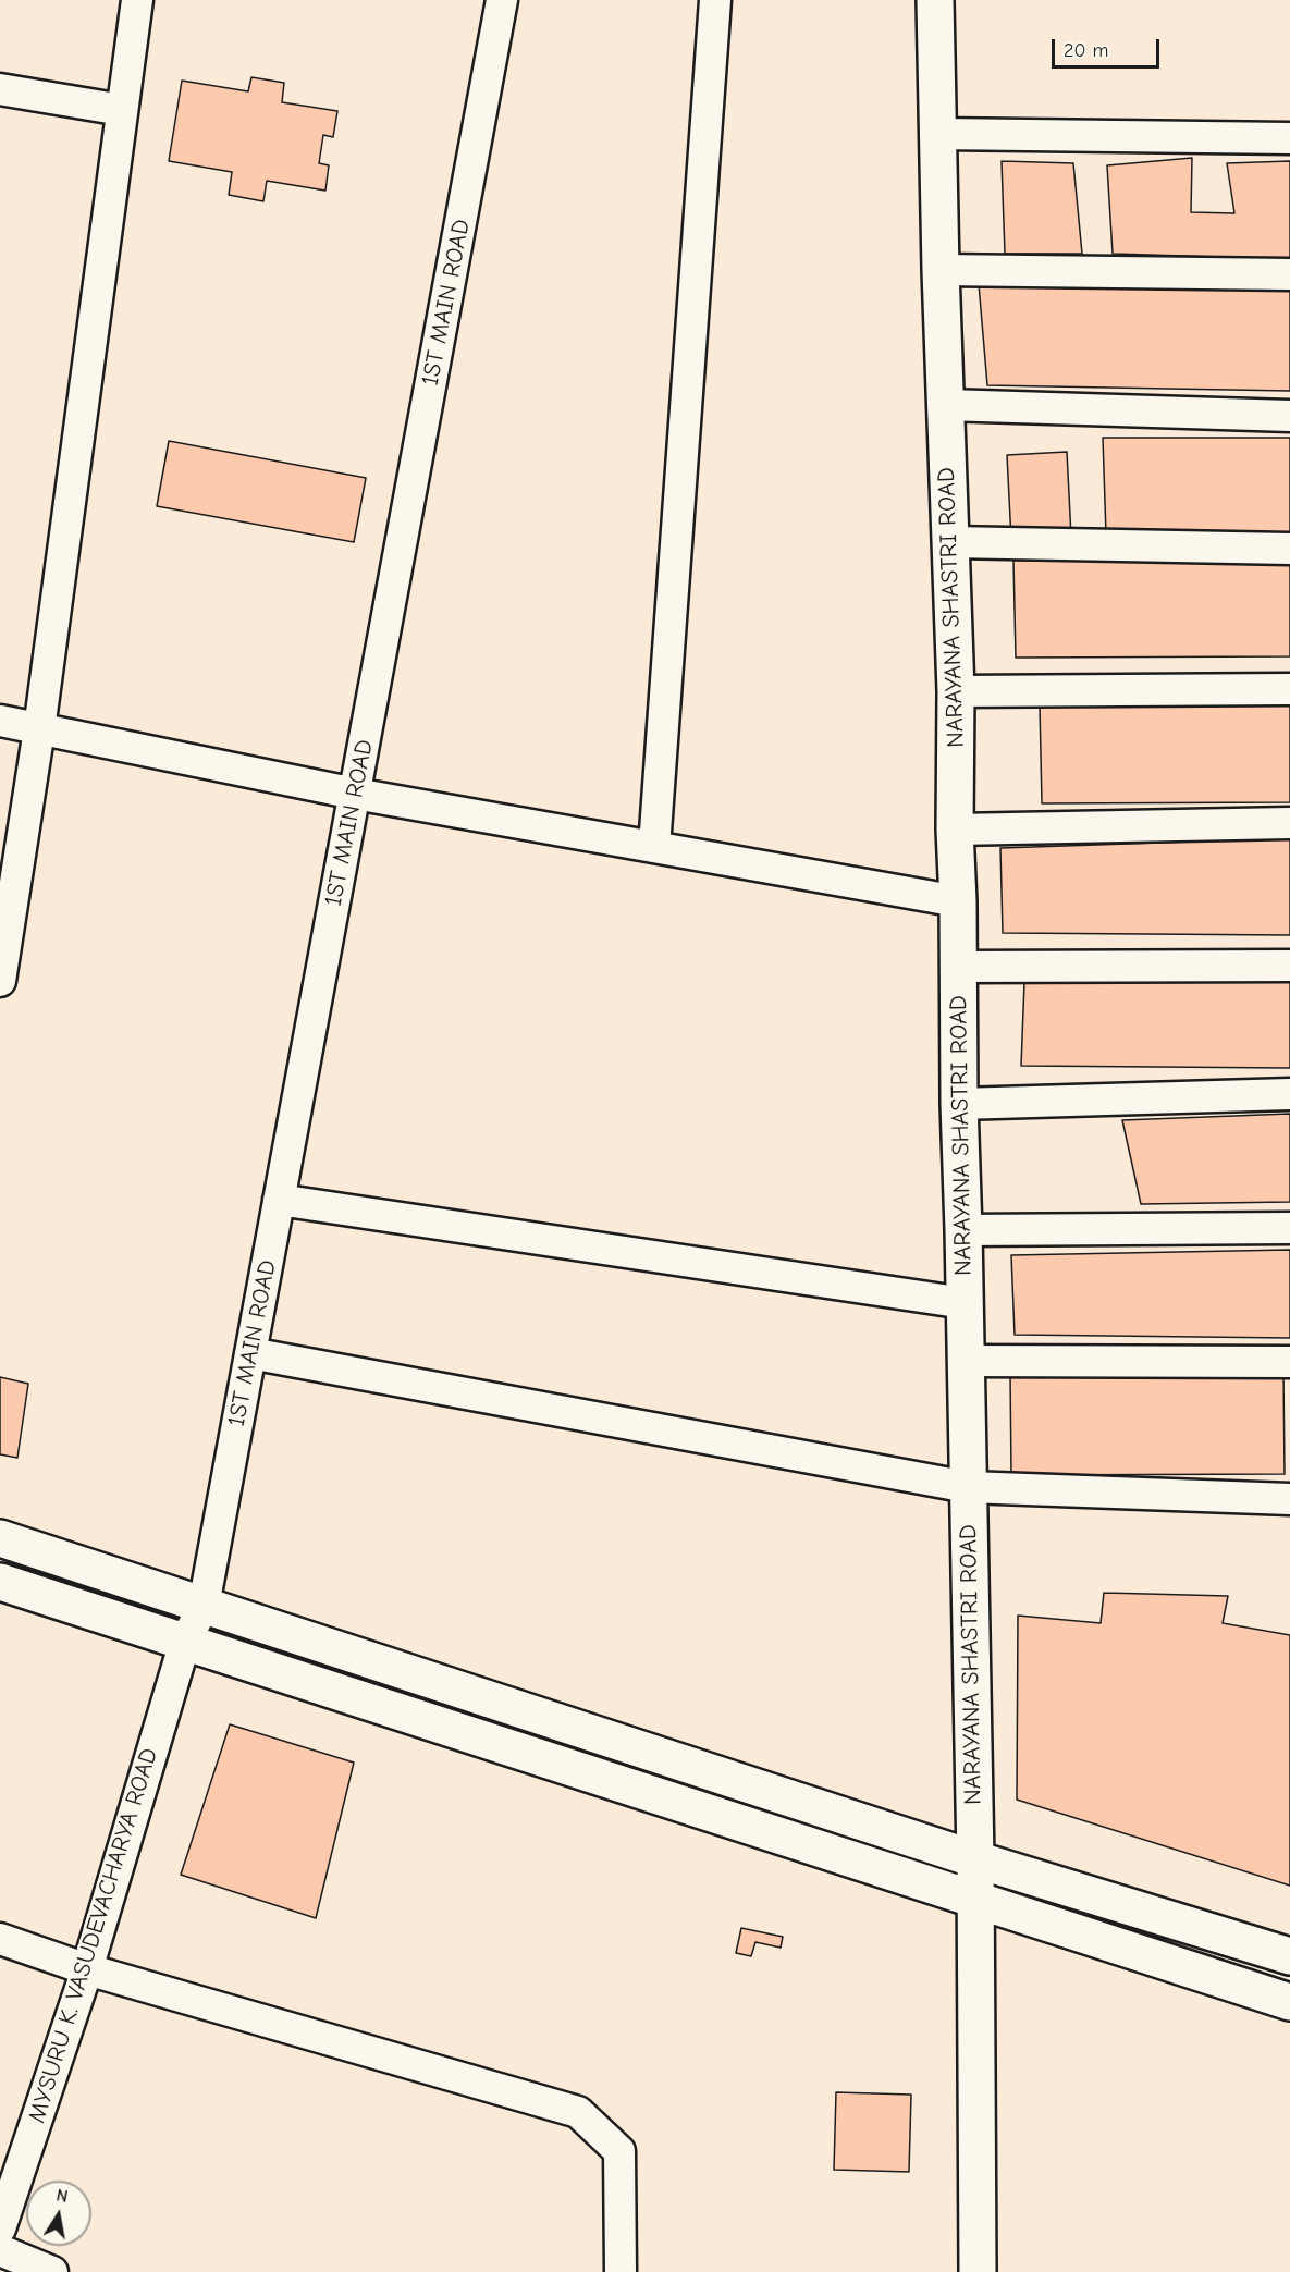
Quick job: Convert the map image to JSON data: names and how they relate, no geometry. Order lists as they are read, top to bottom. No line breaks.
{"streets":{"street":["1ST MAIN ROAD","NARAYANA SHASTRI ROAD","MYSURU K. VASUDEVACHARYA ROAD"]},"crossings":[["1ST MAIN ROAD","MYSURU K. VASUDEVACHARYA ROAD"]],"scale_bar":"20 m","north":"top"}
